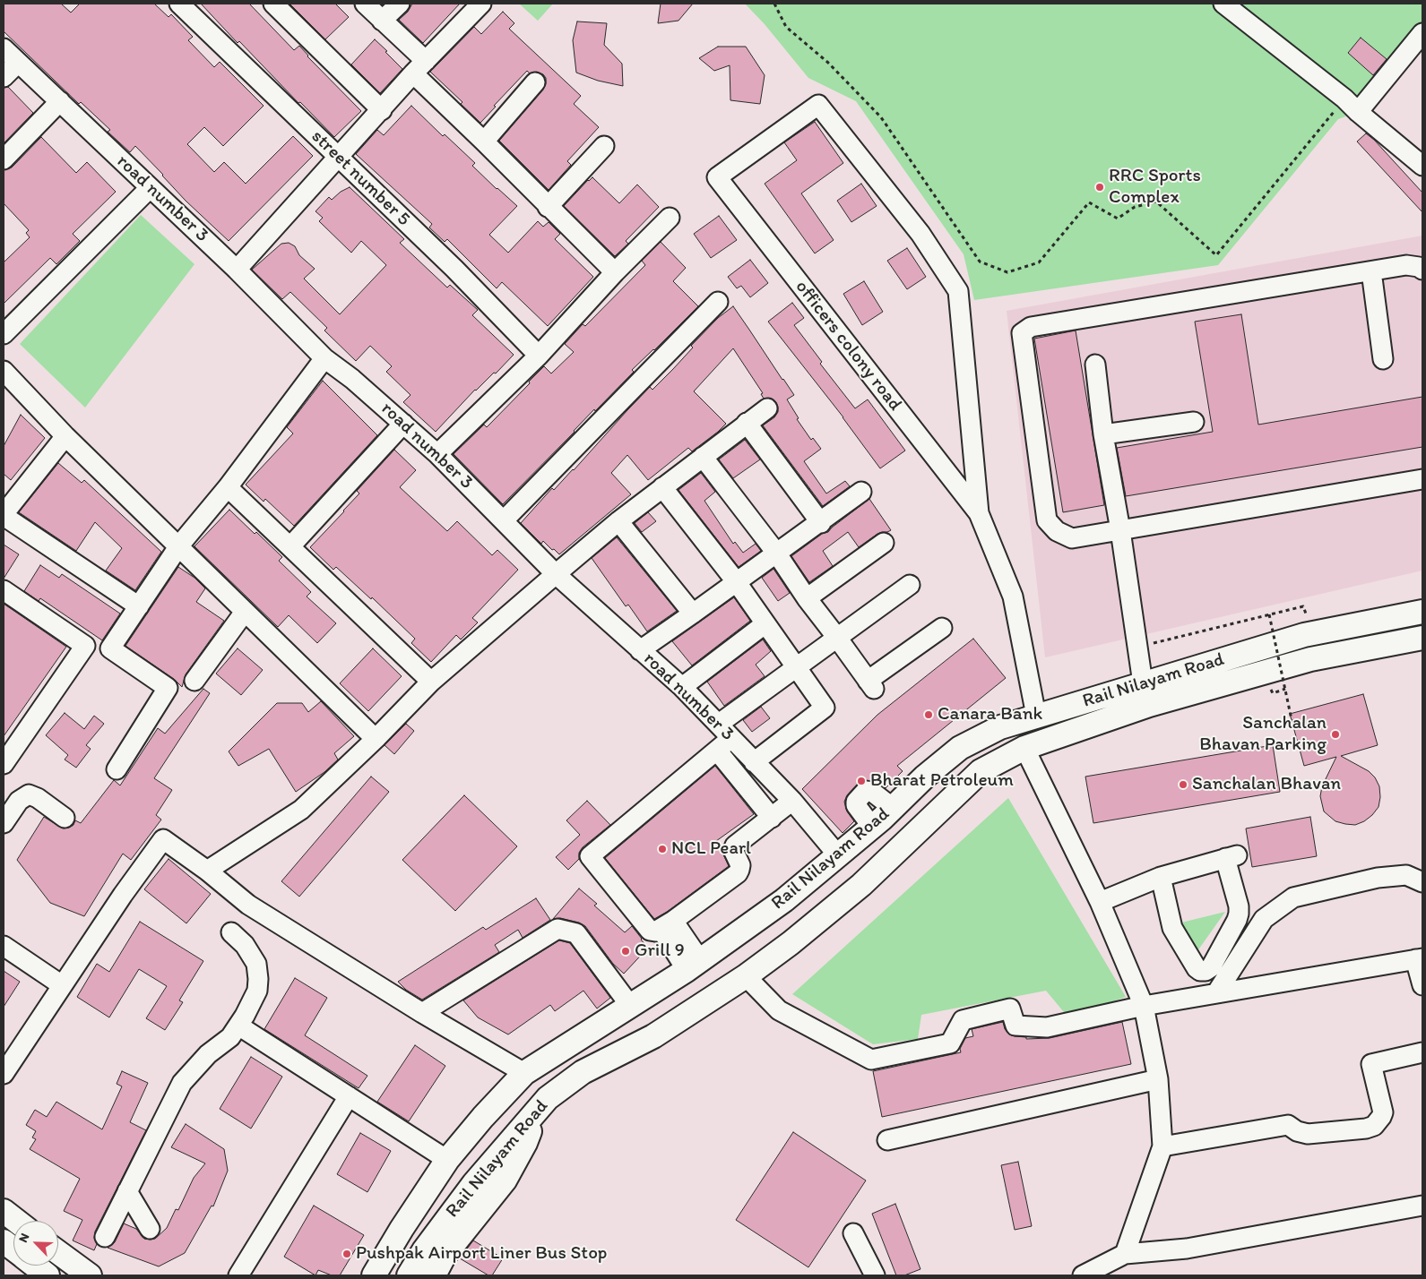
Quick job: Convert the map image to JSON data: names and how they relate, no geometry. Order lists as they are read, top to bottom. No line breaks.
{"streets":{"main road":["Rail Nilayam Road"],"street":["street number 5","road number 3","officers colony road"]},"crossings":[["road number 3","Rail Nilayam Road"]],"places":["RRC Sports Complex","Canara Bank","Sanchalan Bhavan Parking","Bharat Petroleum","Sanchalan Bhavan","NCL Pearl","Grill 9","Pushpak Airport Liner Bus Stop"],"north":"top left"}
